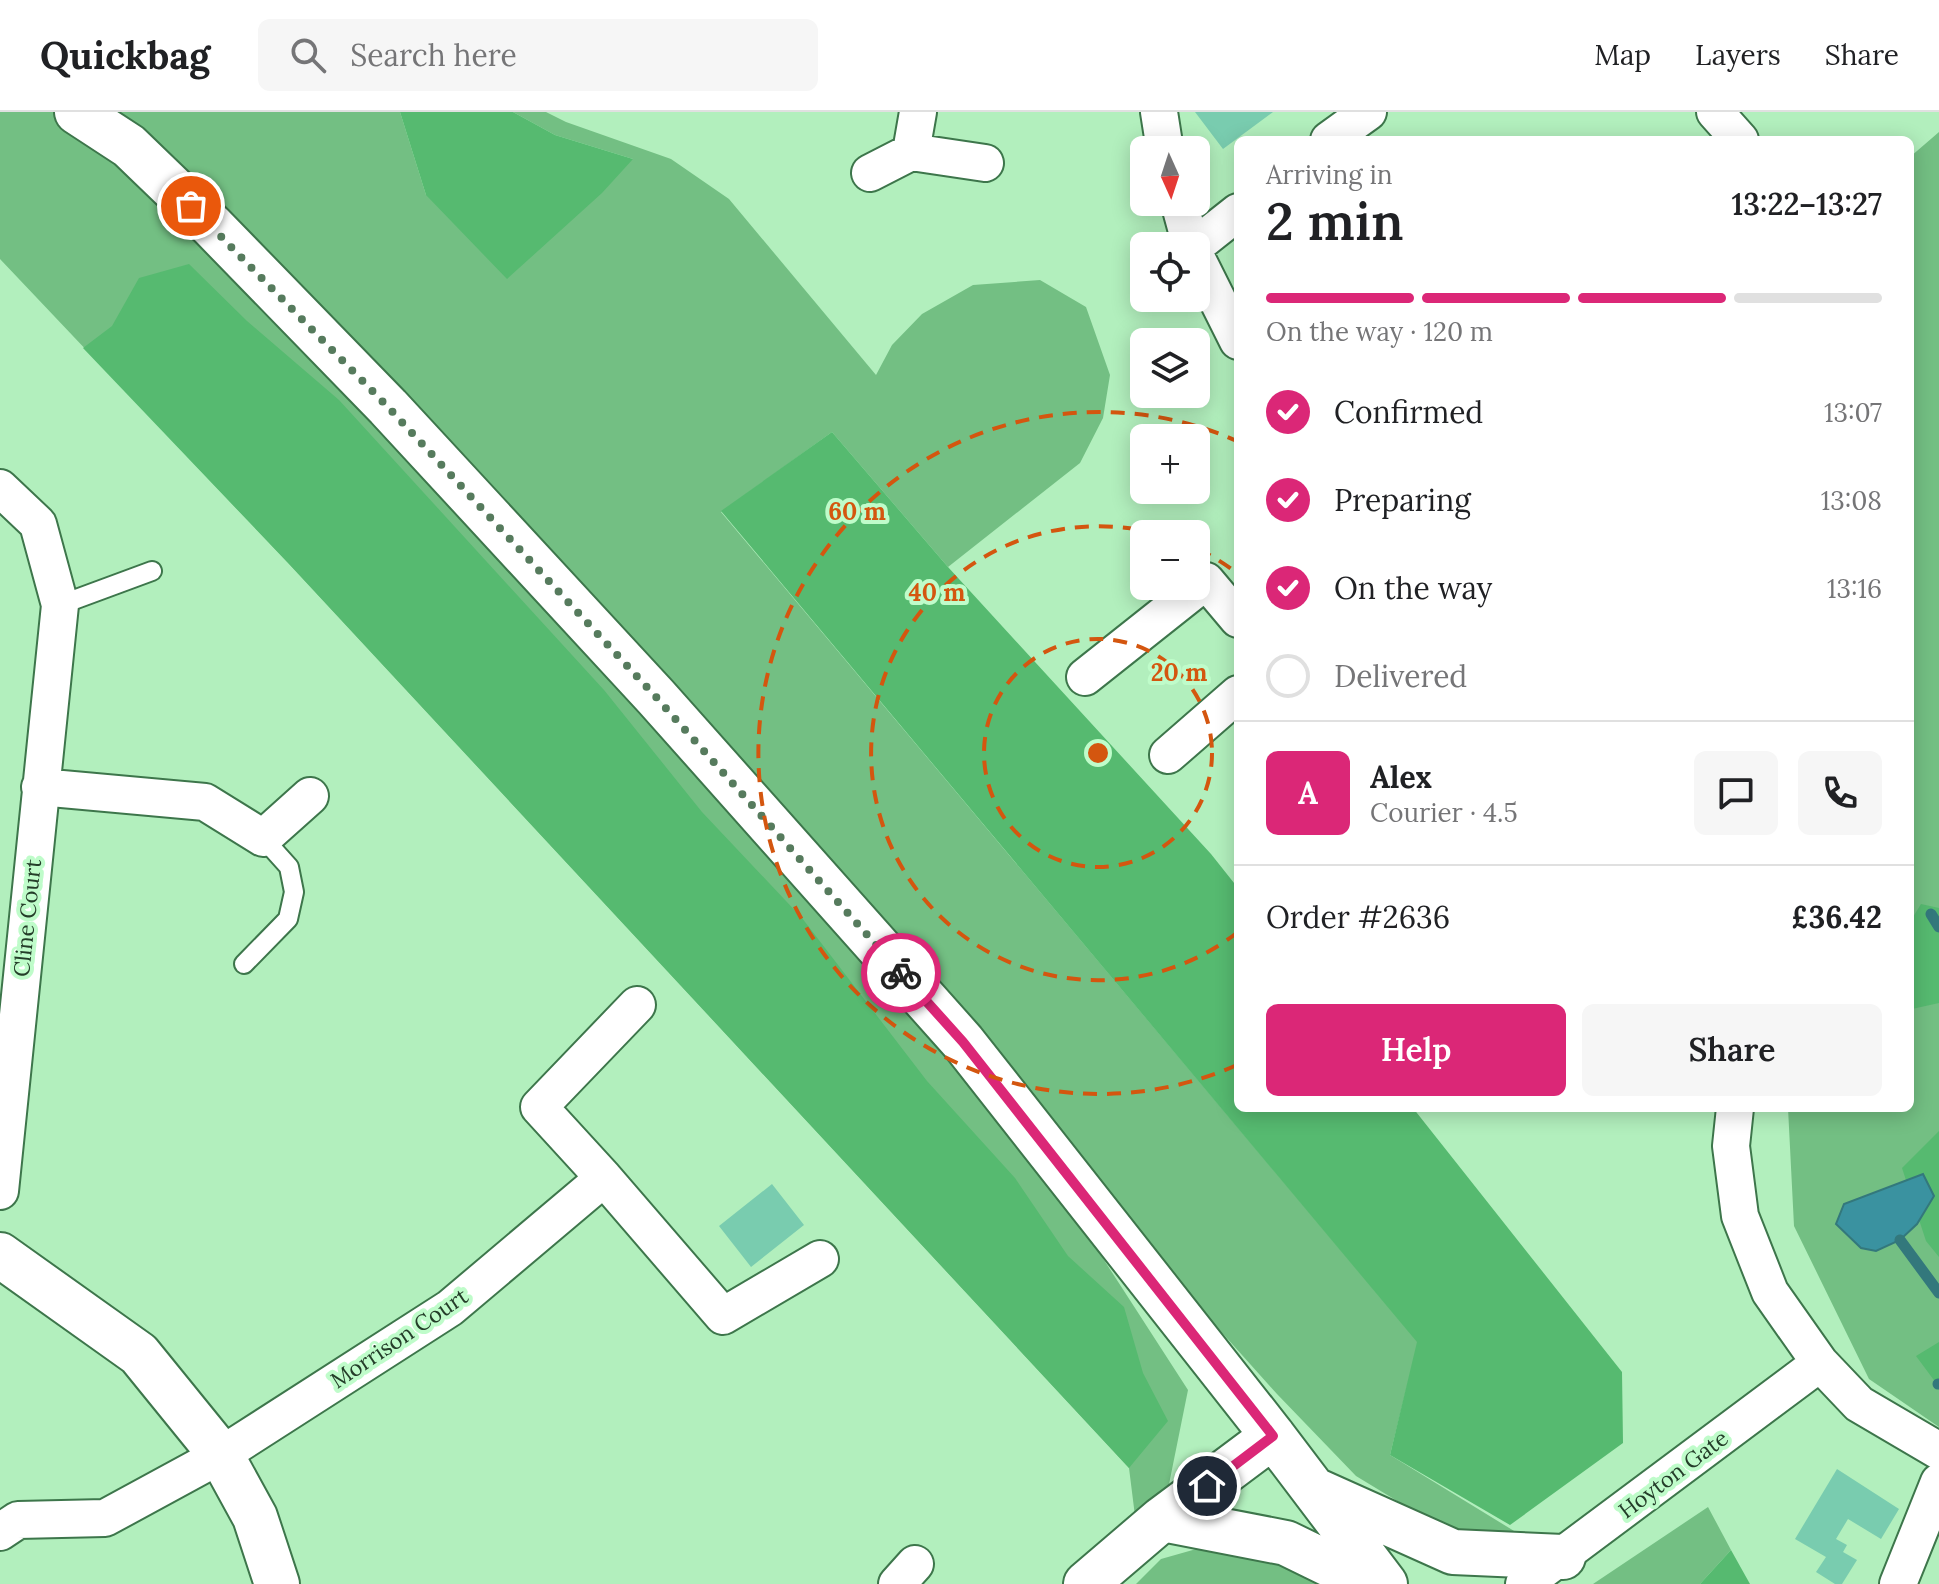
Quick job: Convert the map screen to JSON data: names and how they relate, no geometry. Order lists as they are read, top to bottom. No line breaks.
{"streets":{"street":["Cline Court","Morrison Court","Hoyton Gate"]},"north":"bottom","page":{"header":"Quickbag","search":"Search here","nav":["Map","Layers","Share"],"map_buttons":["+","−"],"heading":["2 min","Arriving in","13:22–13:27"],"panel":["Alex","Courier · 4.5","Order #2636","£36.42"],"bar":"On the way · 120 m","list":[["Confirmed","13:07"],["Preparing","13:08"],["On the way","13:16"],"Delivered"],"round":"A","buttons":["Help","Share"]},"rings":["60 m","40 m","20 m"]}
